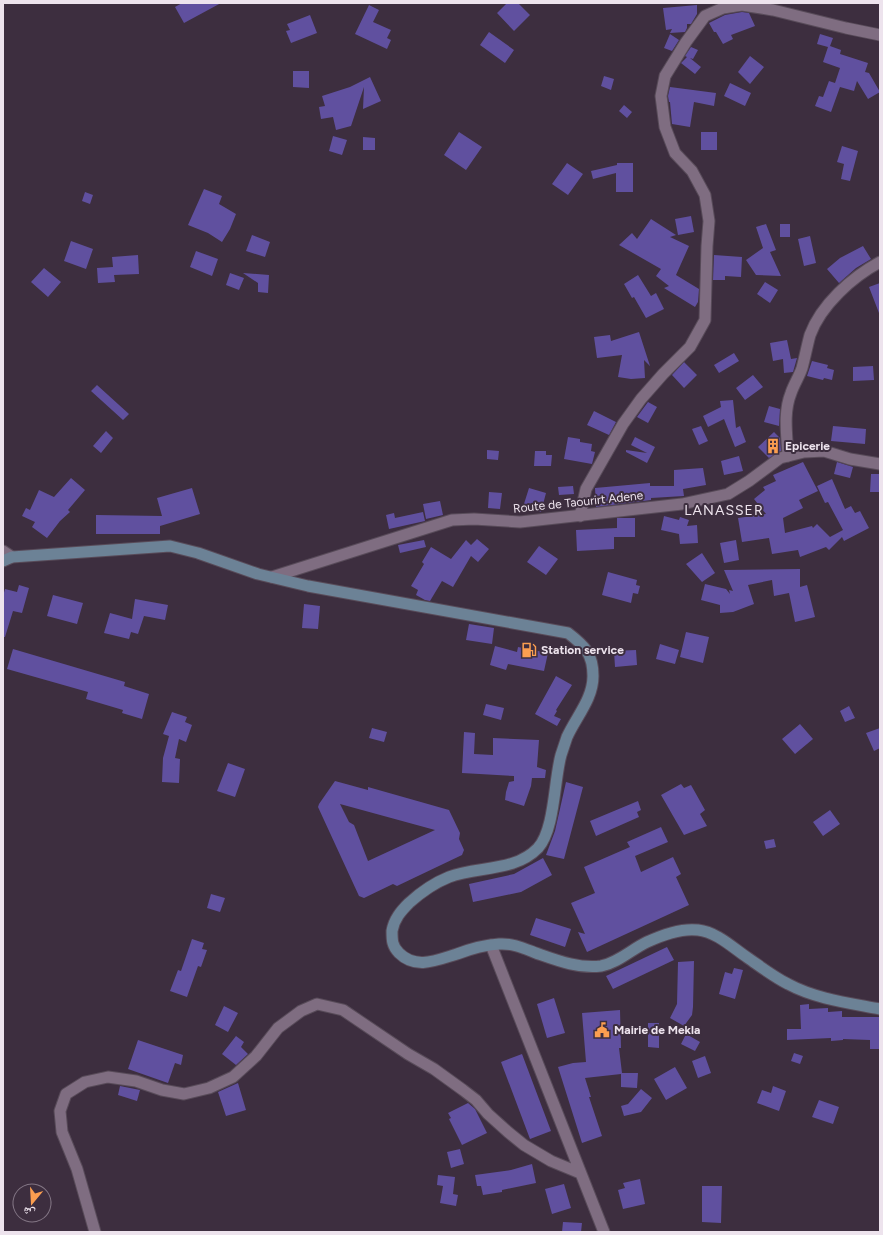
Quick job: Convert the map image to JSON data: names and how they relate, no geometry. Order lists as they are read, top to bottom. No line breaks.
{"streets":{"street":["Route de Taourirt Adene"]},"districts":["LANASSER"],"places":{"building":["Epicerie"],"fuel station":["Station service"],"public building":["Mairie de Mekla"]},"north":"bottom"}
